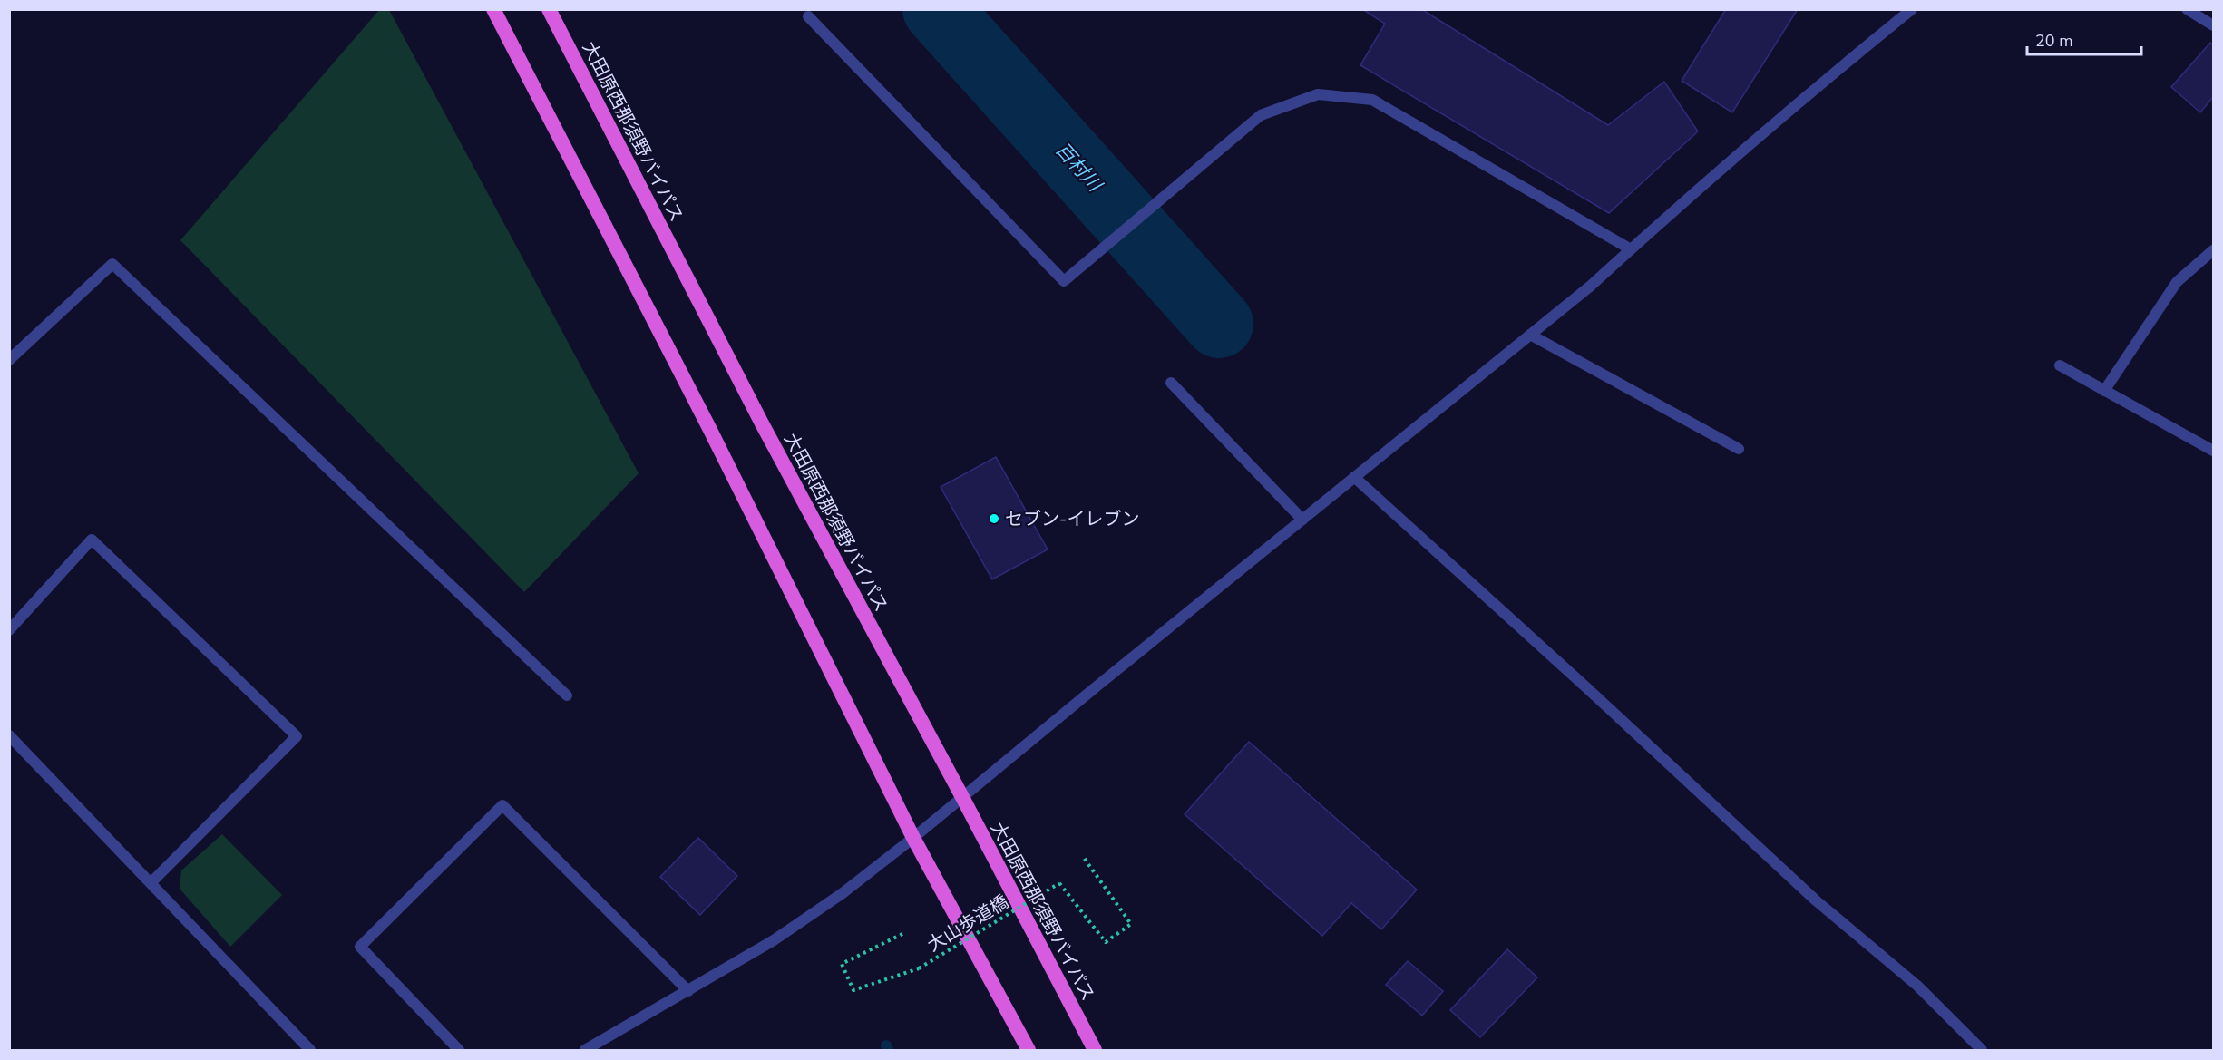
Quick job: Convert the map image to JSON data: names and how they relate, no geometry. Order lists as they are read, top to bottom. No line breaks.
{"streets":{"highway":["大田原西那須野バイパス"],"path":["大山歩道橋"]},"water":["百村川"],"places":["セブン-イレブン"],"scale_bar":"20 m"}
